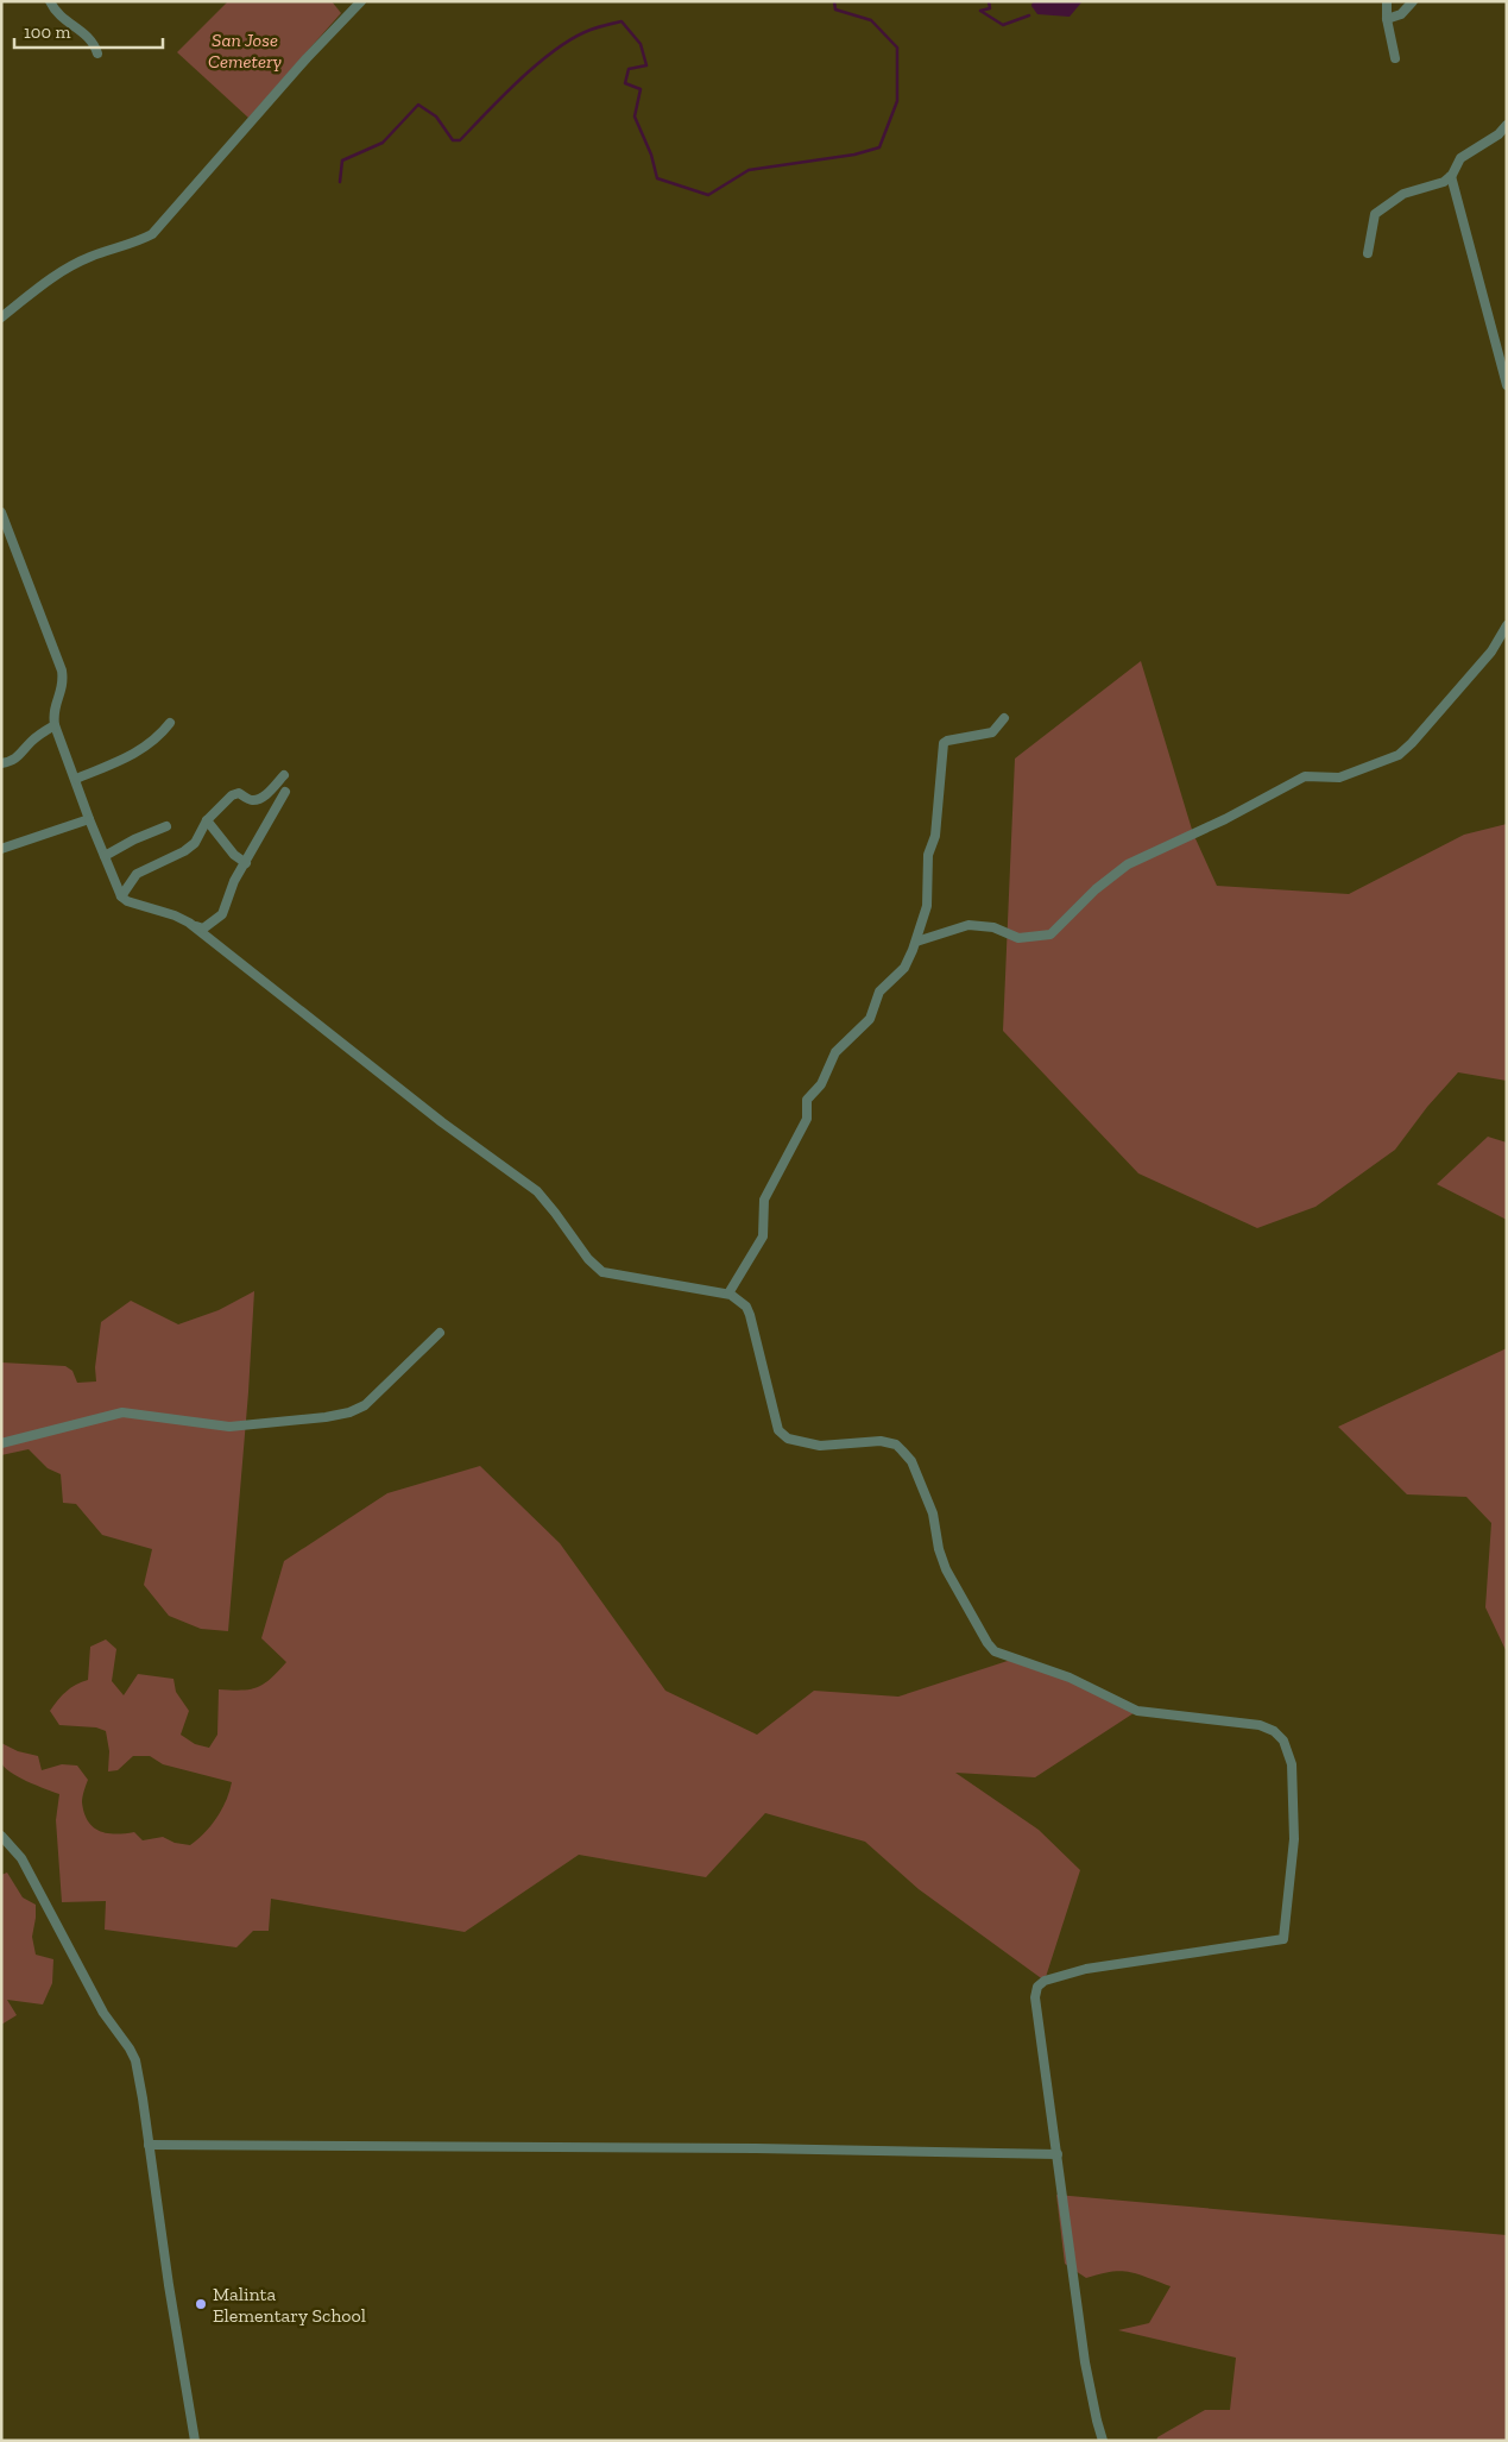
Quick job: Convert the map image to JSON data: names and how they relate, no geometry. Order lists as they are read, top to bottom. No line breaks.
{"parks":["San Jose Cemetery"],"places":["Malinta Elementary School"],"scale_bar":"100 m"}
